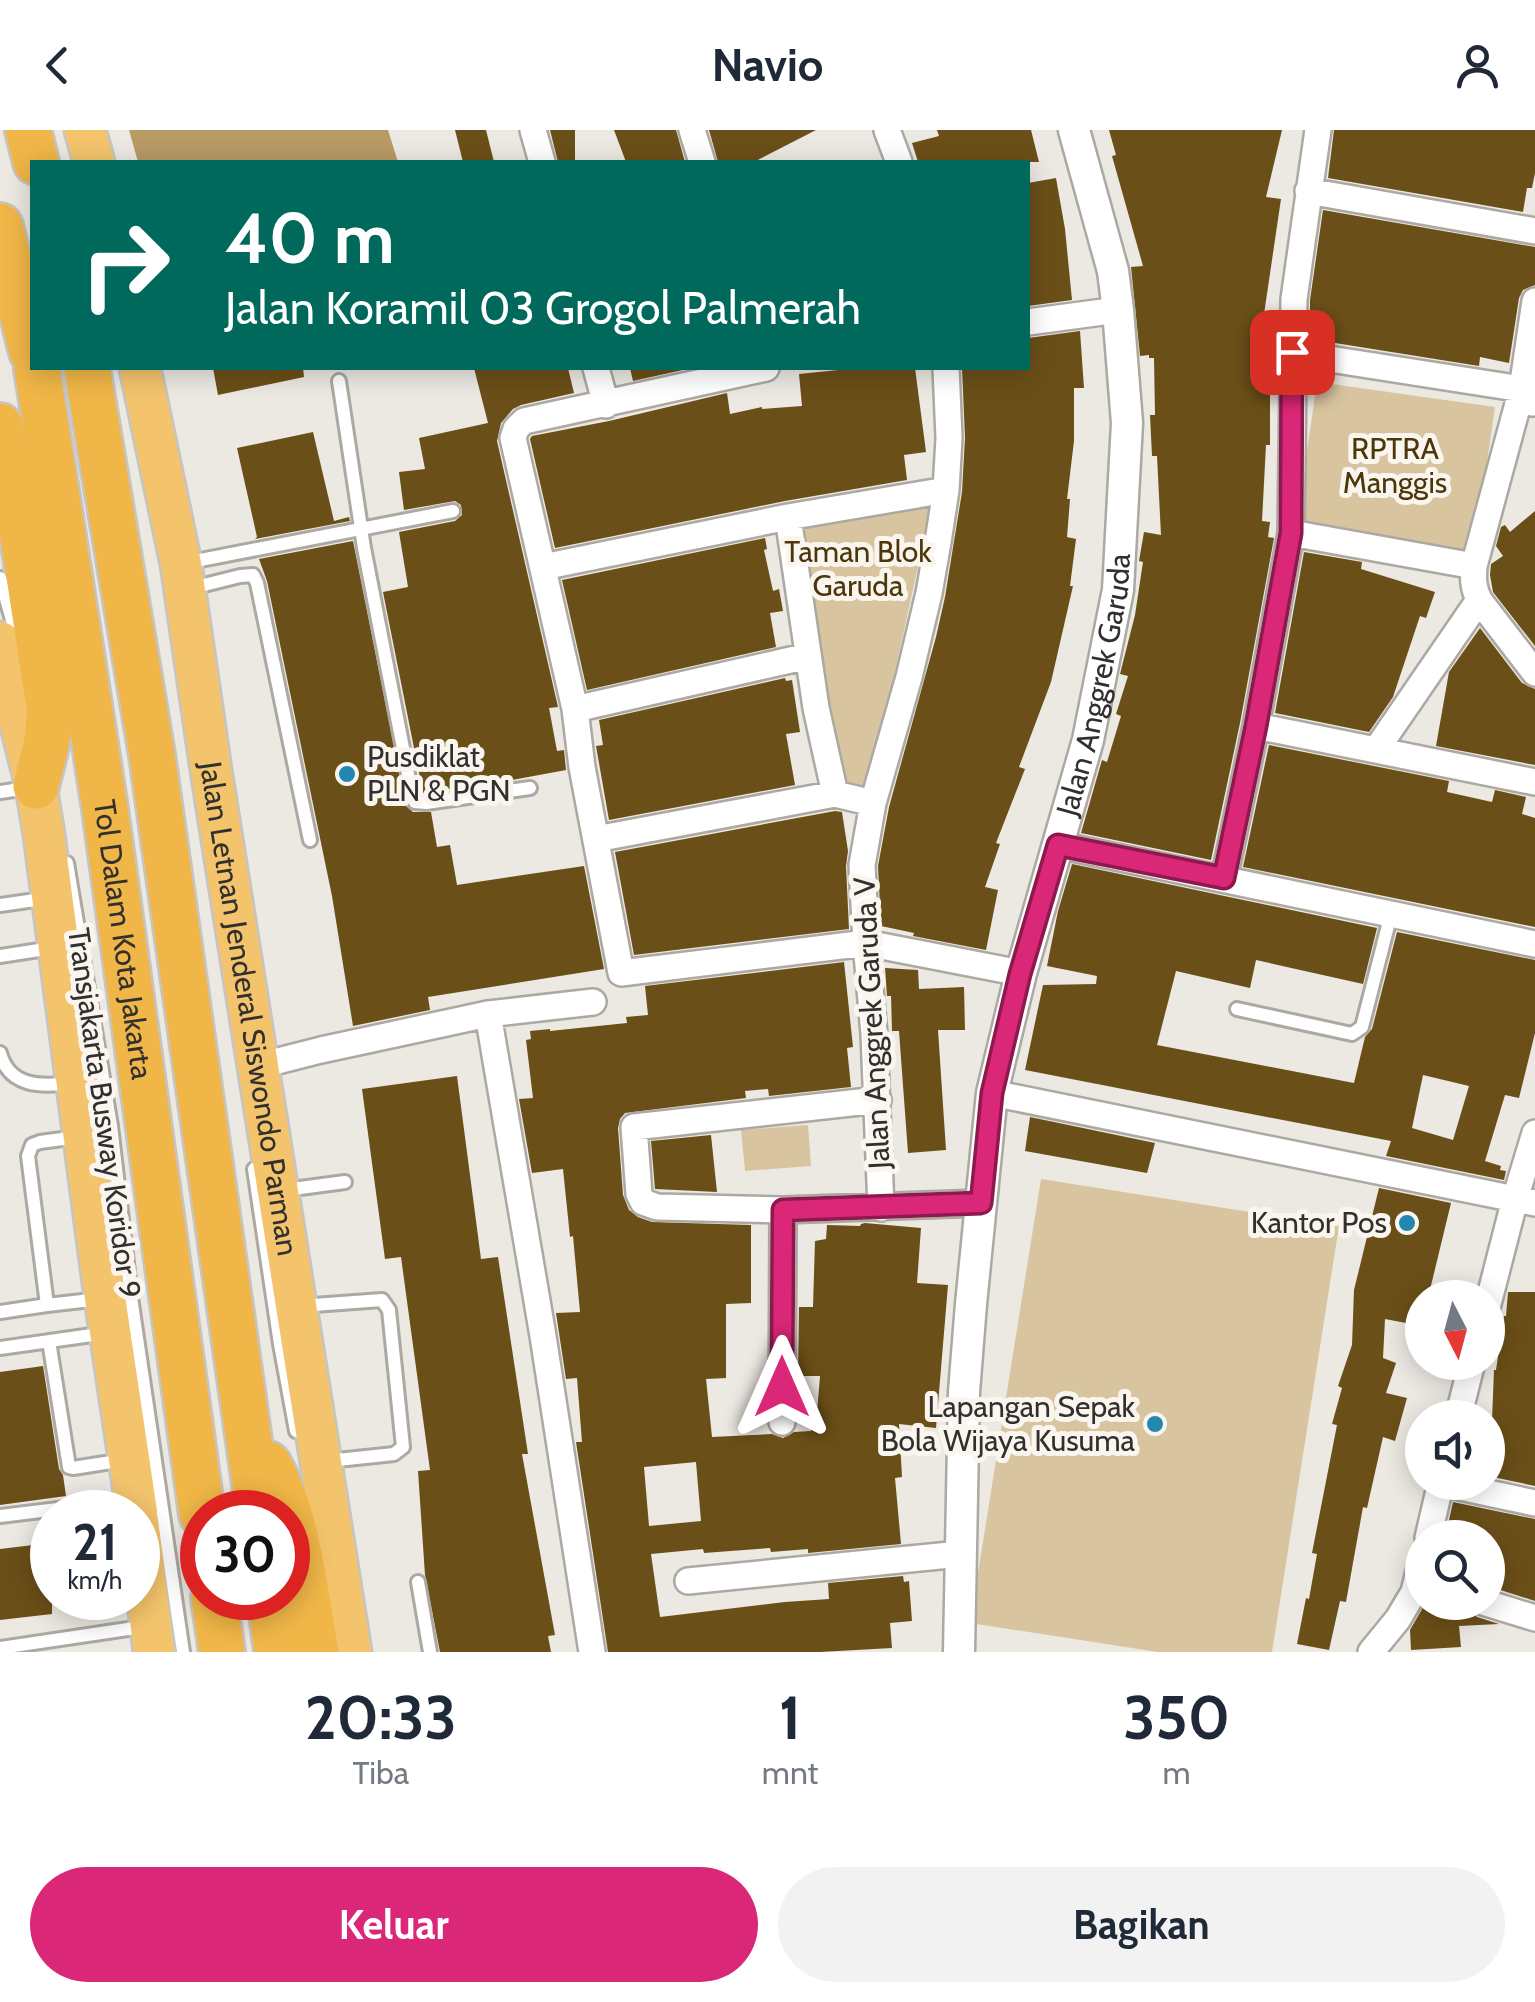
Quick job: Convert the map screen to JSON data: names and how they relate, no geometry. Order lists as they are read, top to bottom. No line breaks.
{"streets":{"highway":["Tol Dalam Kota Jakarta","Jalan Letnan Jenderal Siswondo Parman"],"street":["Jalan Anggrek Garuda","Jalan Anggrek Garuda V"],"lane":["Transjakarta Busway Koridor 9"]},"parks":["RPTRA Manggis","Taman Blok Garuda"],"places":["Pusdiklat PLN & PGN","Kantor Pos","Lapangan Sepak Bola Wijaya Kusuma"],"north":"bottom","page":{"header":"Navio","turn":["40 m","Jalan Koramil 03 Grogol Palmerah"],"speed":"21 km/h","limit":"30","eta":["20:33","Tiba","1","mnt","350","m"],"buttons":["Keluar","Bagikan"]}}
